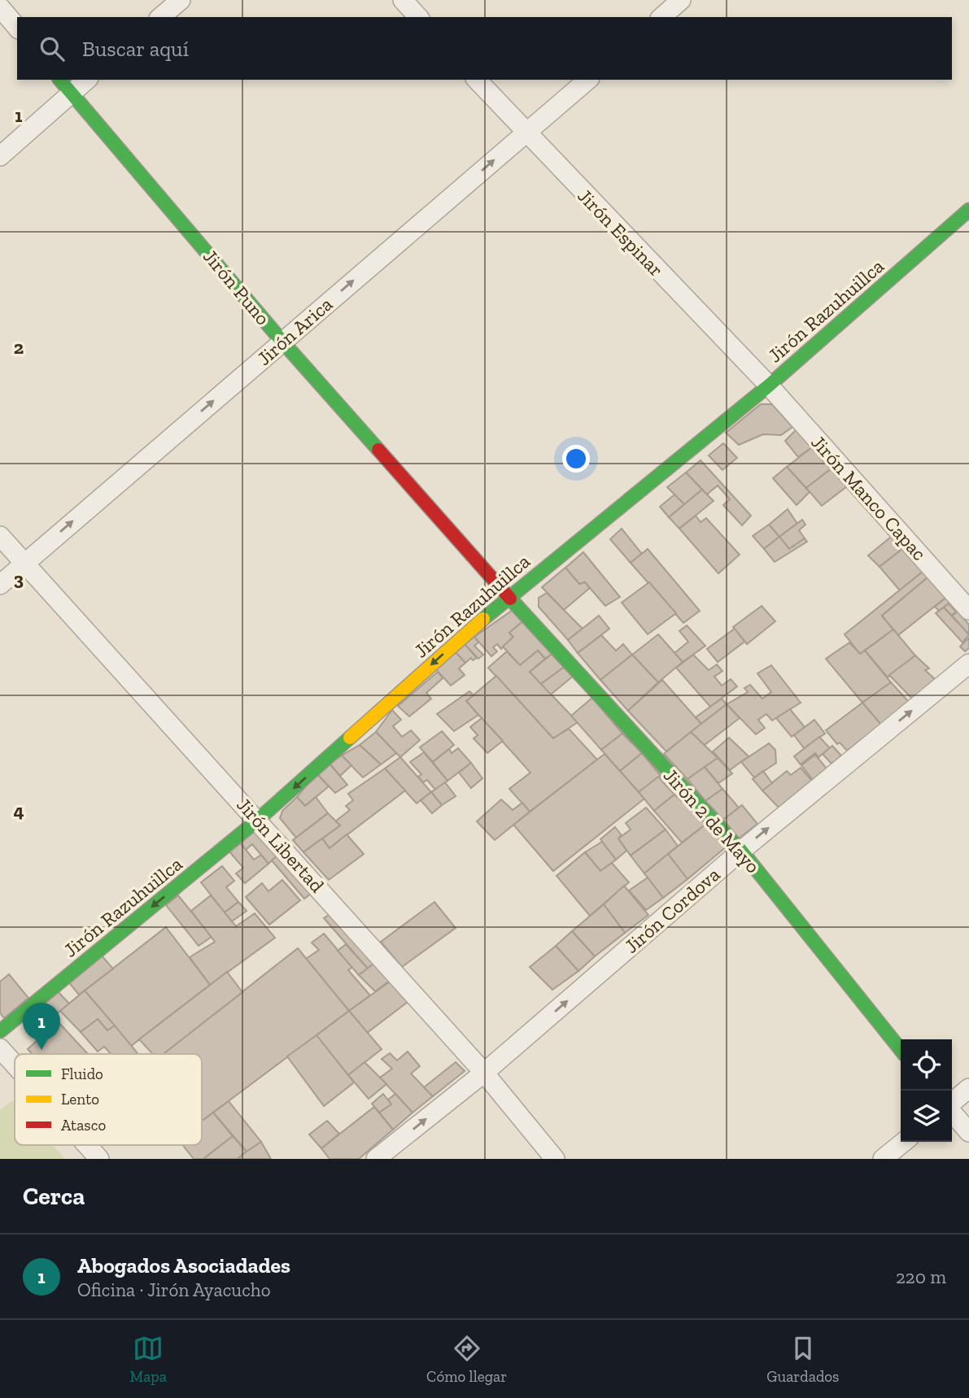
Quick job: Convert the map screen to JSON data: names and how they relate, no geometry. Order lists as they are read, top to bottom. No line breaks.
{"streets":{"street":["Jirón Espinar","Jirón Puno","Jirón Razuhuillca","Jirón Arica","Jirón Manco Capac","Jirón 2 de Mayo","Jirón Libertad","Jirón Cordova"]},"crossings":[["Jirón Espinar","Jirón Razuhuillca"],["Jirón Espinar","Jirón Arica"],["Jirón Espinar","Jirón Manco Capac"],["Jirón Puno","Jirón Razuhuillca"],["Jirón Puno","Jirón Arica"],["Jirón Puno","Jirón 2 de Mayo"],["Jirón Razuhuillca","Jirón Manco Capac"],["Jirón Razuhuillca","Jirón 2 de Mayo"],["Jirón Razuhuillca","Jirón Libertad"],["Jirón Arica","Jirón Libertad"],["Jirón 2 de Mayo","Jirón Cordova"],["Jirón Libertad","Jirón Cordova"]],"one_way":["Jirón Razuhuillca","Jirón Arica","Jirón Cordova"],"legend":["Fluido","Lento","Atasco"],"page":{"search":"Buscar aquí","pins":"1","heading":"Cerca","list":[{"mark":"1","name":"Abogados Asociadades","note":"Oficina · Jirón Ayacucho","value":"220 m"}],"nav":["Mapa","Cómo llegar","Guardados"]},"grid":{"rows":["1","2","3","4"]}}
